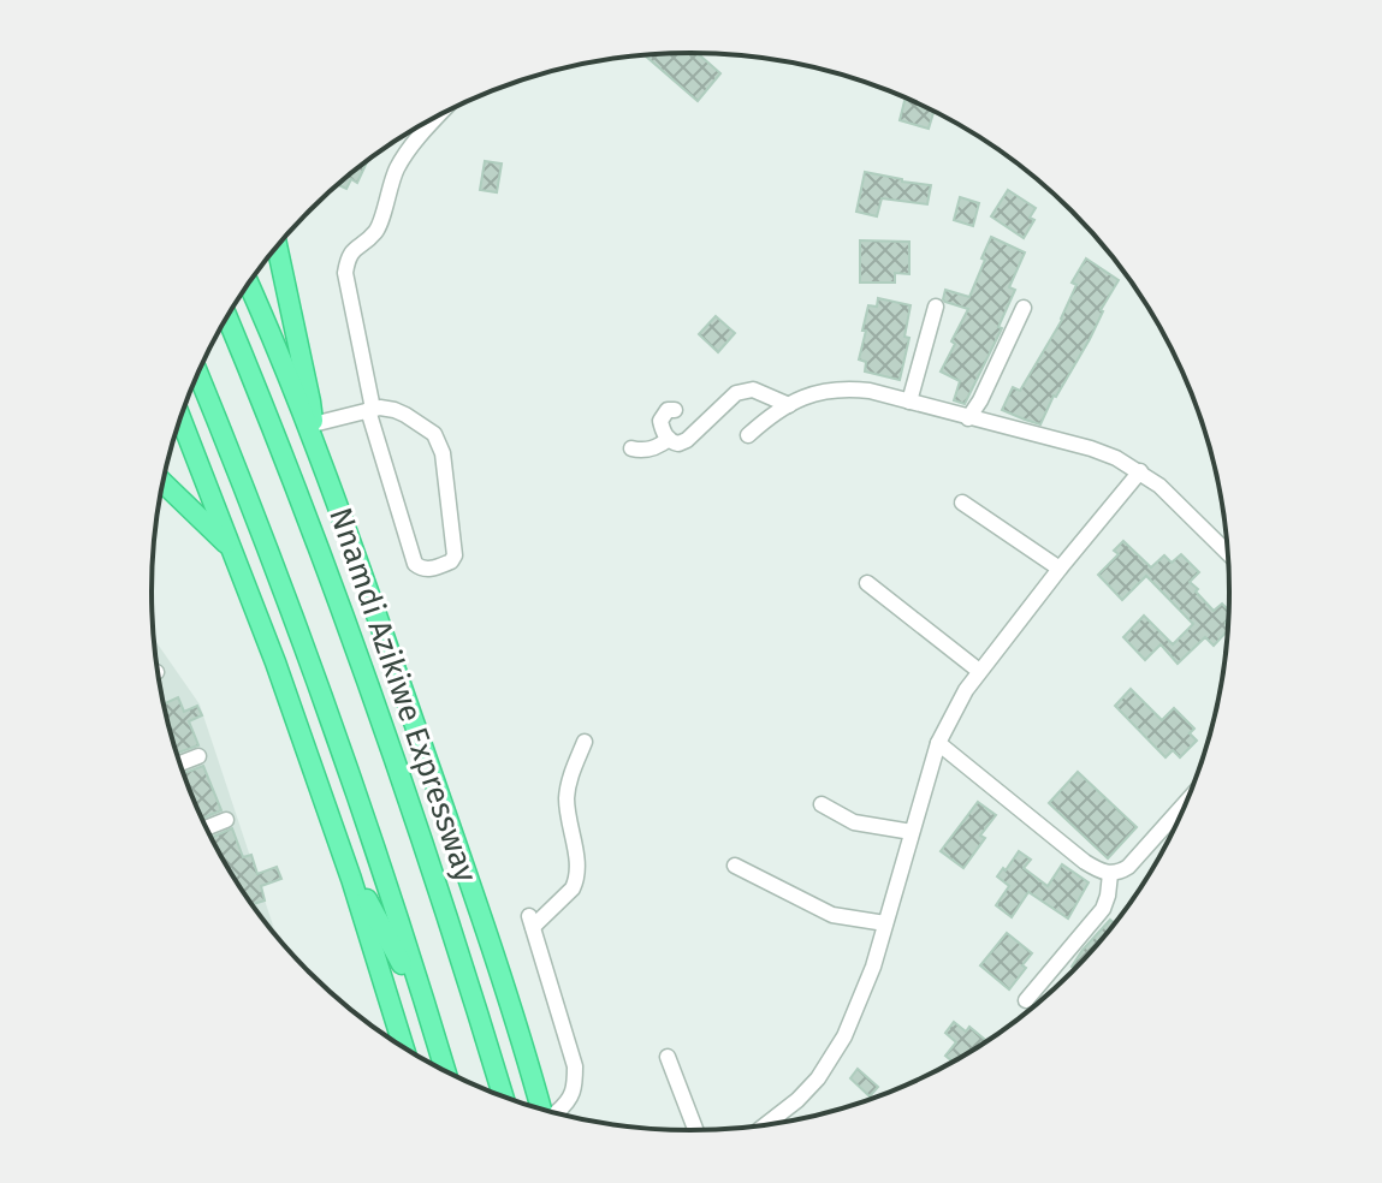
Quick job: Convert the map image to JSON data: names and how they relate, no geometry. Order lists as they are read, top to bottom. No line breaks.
{"streets":{"highway":["Nnamdi Azikiwe Expressway"]}}
